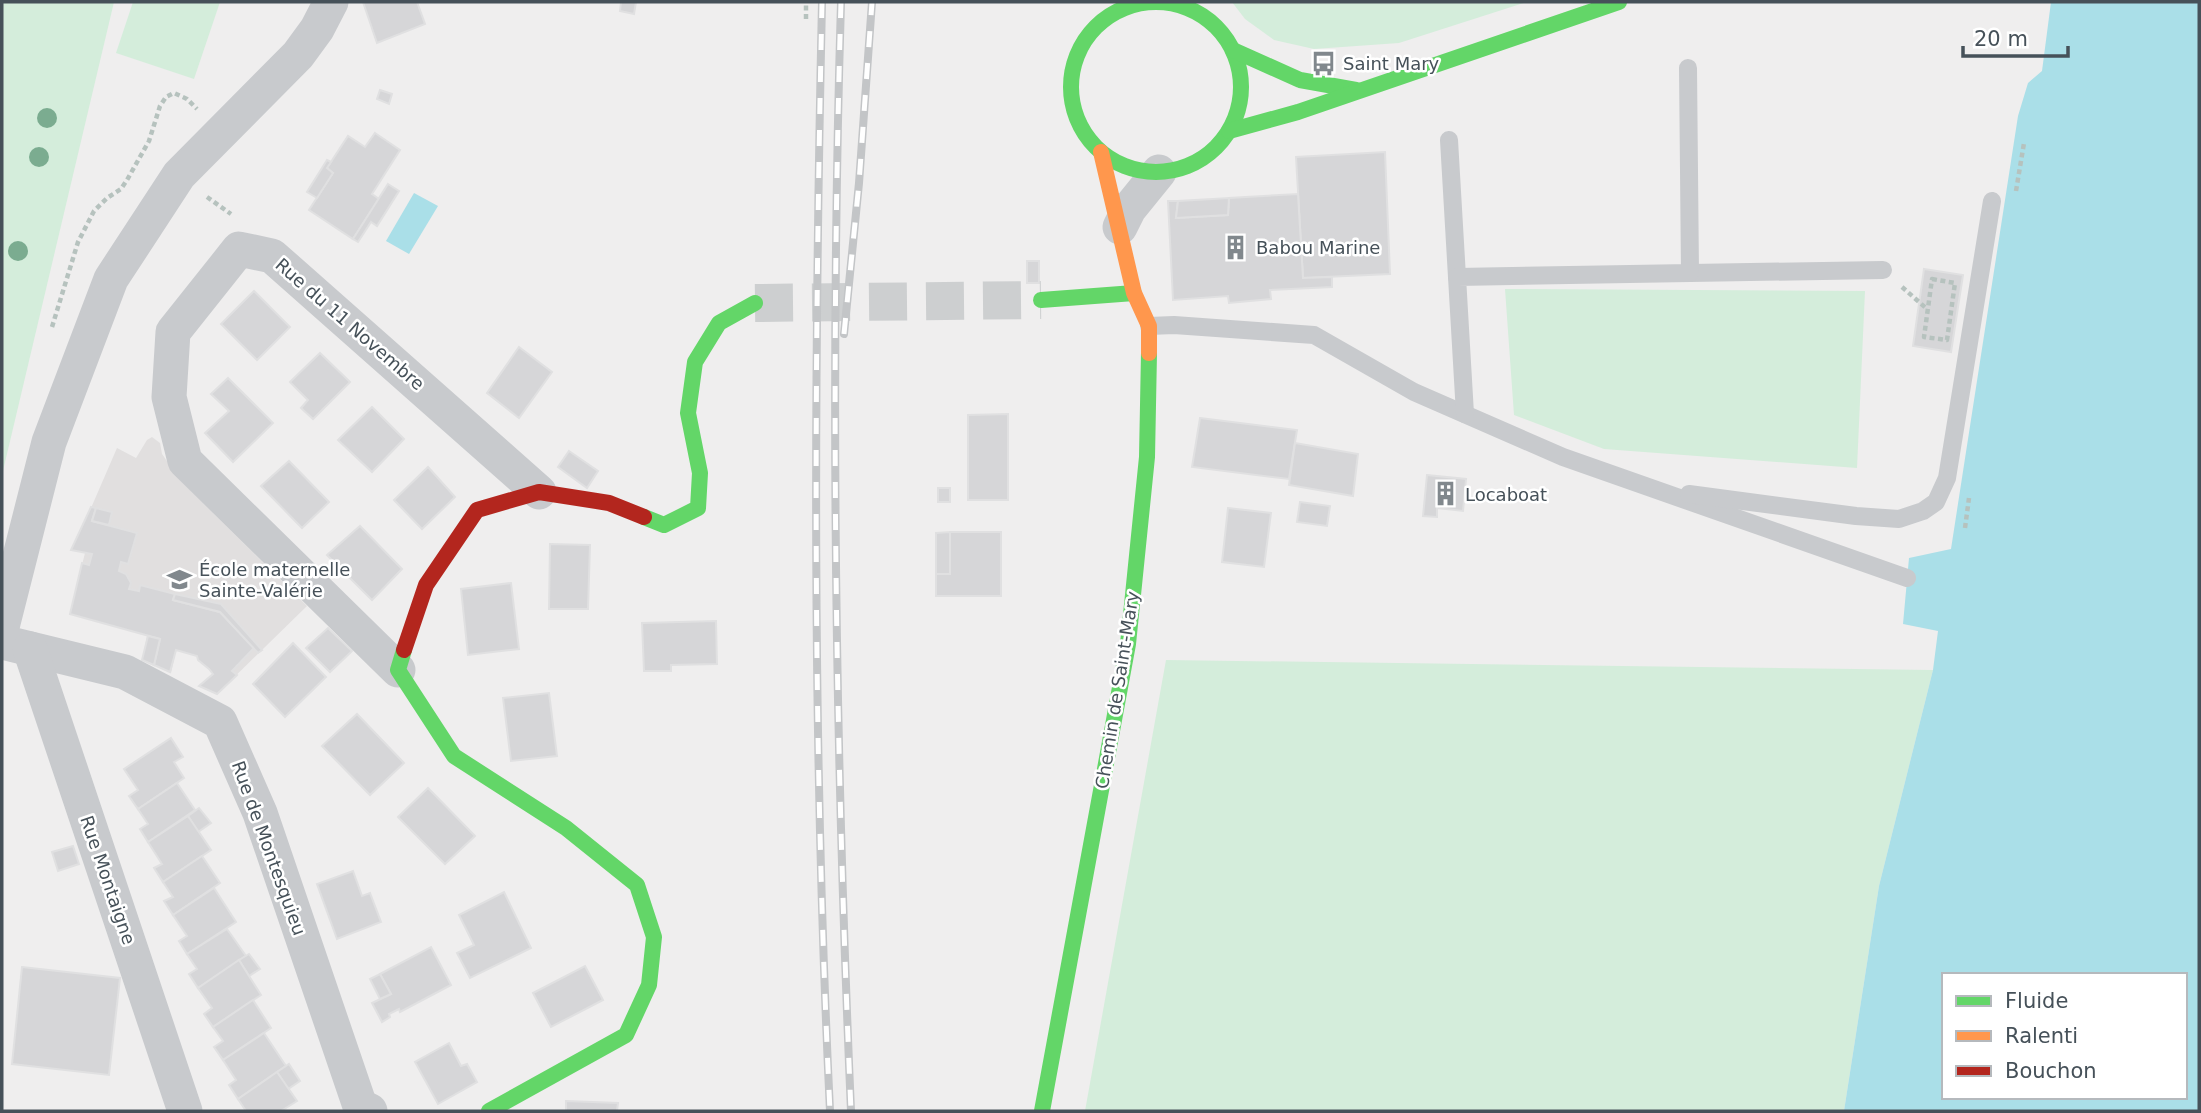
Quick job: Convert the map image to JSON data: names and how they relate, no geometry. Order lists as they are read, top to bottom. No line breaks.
{"streets":{"street":["Rue du 11 Novembre","Chemin de Saint-Mary","Rue de Montesquieu","Rue Montaigne"]},"crossings":[["Rue de Montesquieu","Rue Montaigne"]],"places":{"bus stop":["Saint Mary"],"building":["Babou Marine","Locaboat"],"school or university":["École maternelle Sainte-Valérie"]},"legend":["Fluide","Ralenti","Bouchon"],"scale_bar":"20 m"}
